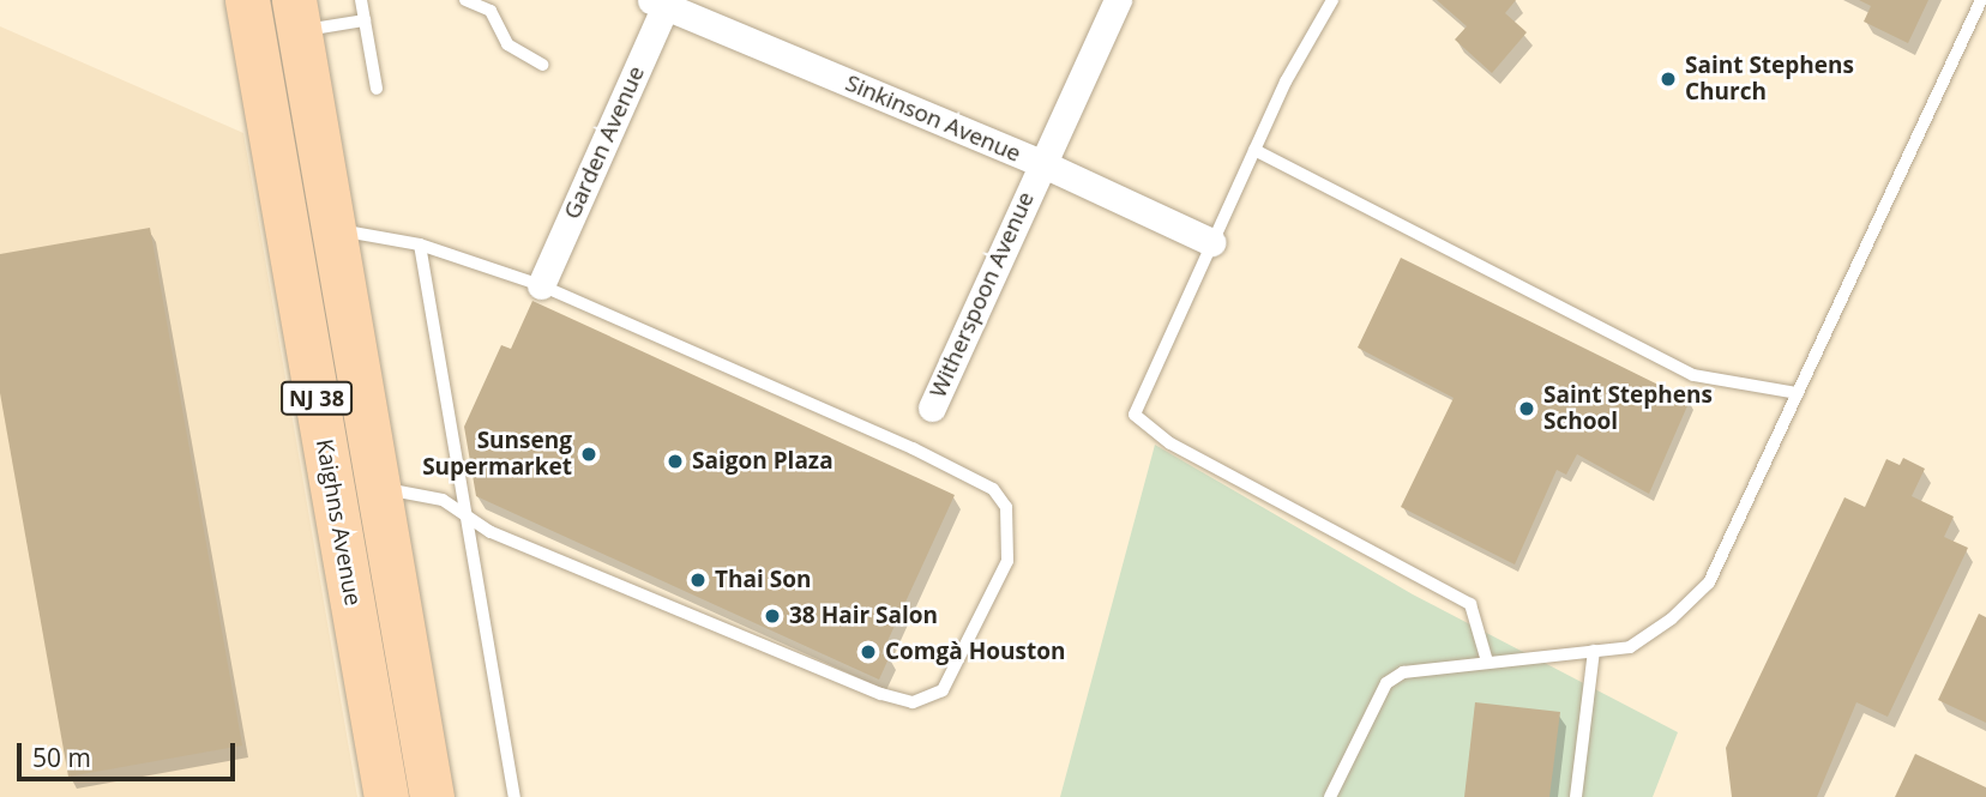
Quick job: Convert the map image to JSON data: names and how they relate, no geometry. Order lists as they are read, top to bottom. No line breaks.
{"streets":{"highway":["NJ 38","Kaighns Avenue"],"street":["Sinkinson Avenue","Garden Avenue","Witherspoon Avenue"]},"crossings":[["Sinkinson Avenue","Garden Avenue"],["Sinkinson Avenue","Witherspoon Avenue"]],"places":["Saint Stephens Church","Saint Stephens School","Sunseng Supermarket","Saigon Plaza","Thai Son","38 Hair Salon","Comgà Houston"],"scale_bar":"50 m"}
